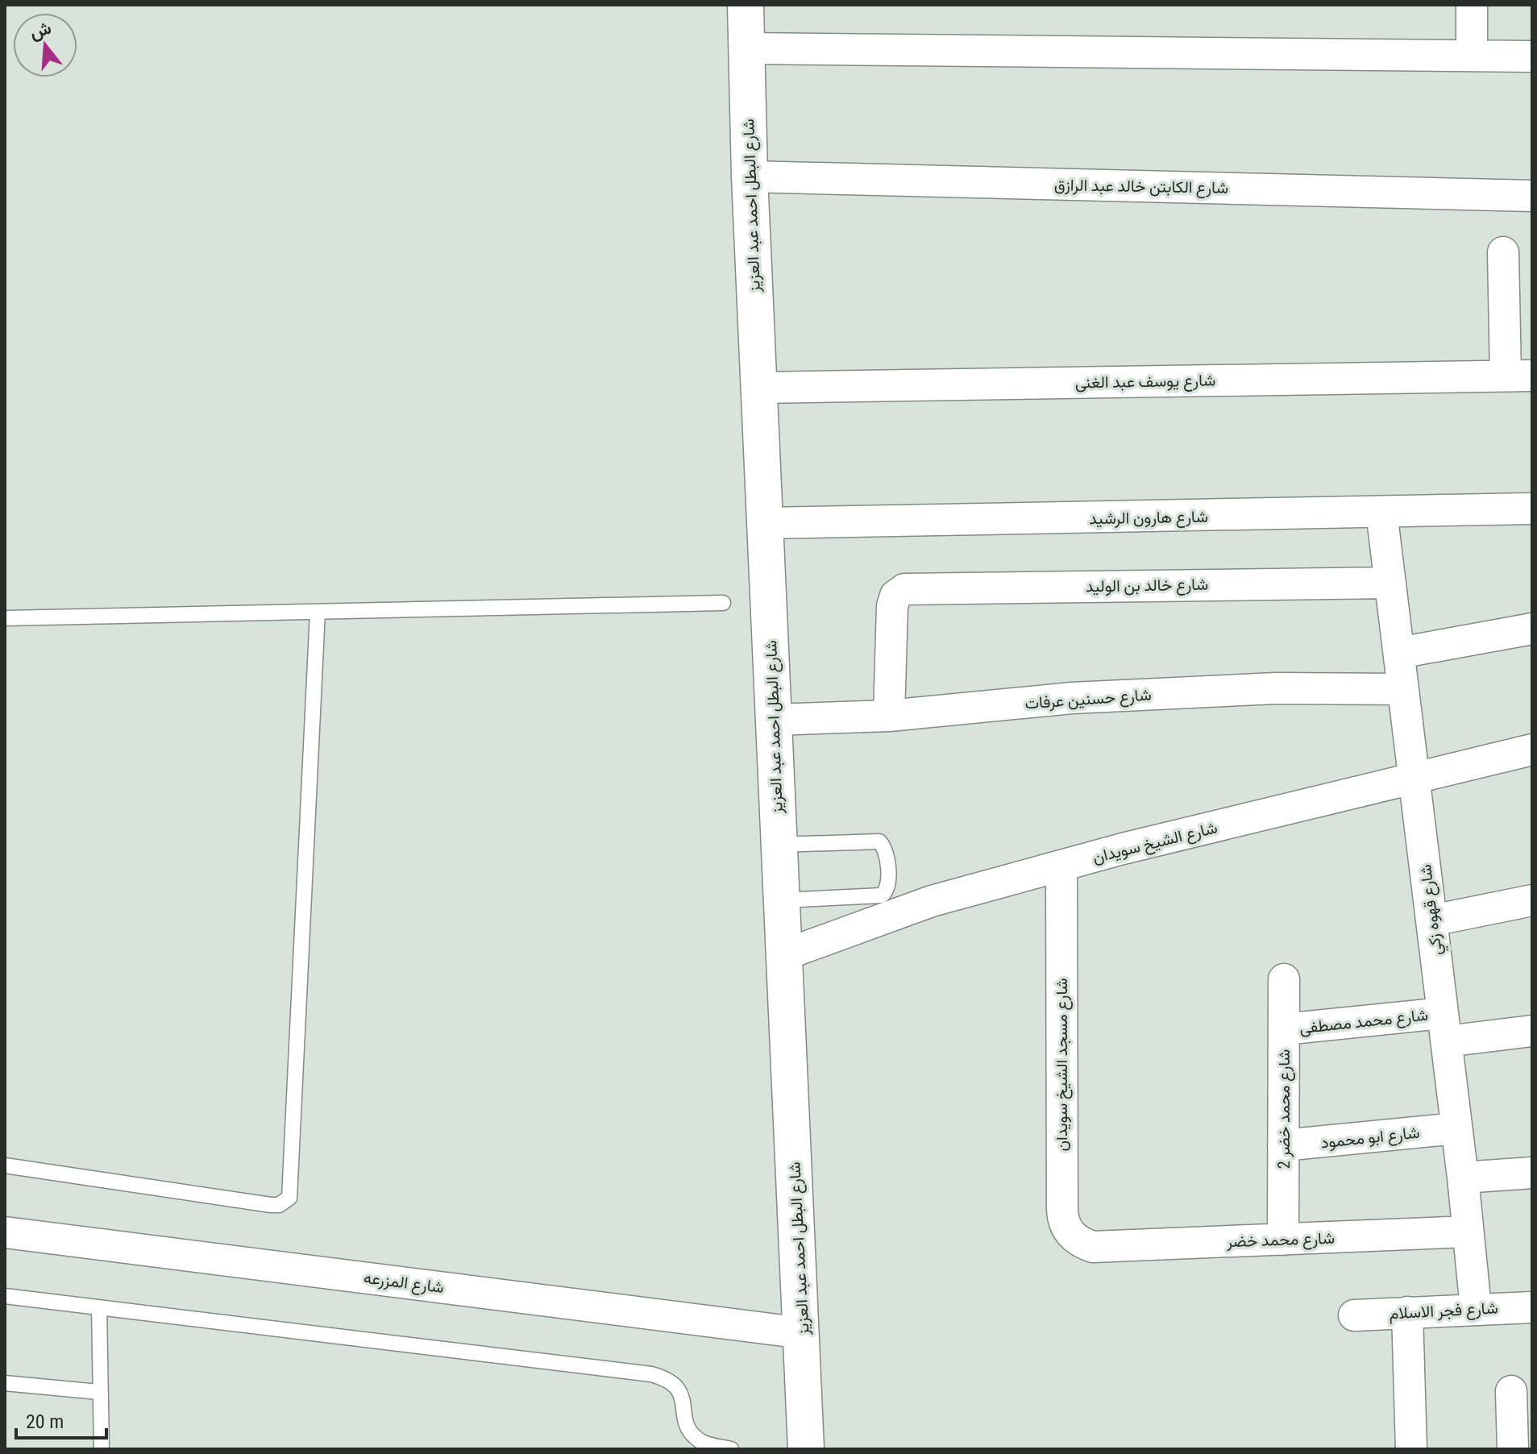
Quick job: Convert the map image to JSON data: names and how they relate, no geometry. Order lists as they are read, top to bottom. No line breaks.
{"streets":{"main road":["شارع البطل احمد عبد العزيز"],"street":["شارع الكابتن خالد عبد الرازق","شارع يوسف عبد الغنى","شارع هارون الرشيد","شارع خالد بن الوليد","شارع حسنين عرفات","شارع الشيخ سويدان","شارع قهوه زكي","شارع محمد مصطفى","شارع مسجد الشيخ سويدان","شارع محمد خضر 2","شارع ابو محمود","شارع محمد خضر","شارع المزرعه","شارع فجر الاسلام"]},"crossings":[["شارع الكابتن خالد عبد الرازق","شارع البطل احمد عبد العزيز"],["شارع البطل احمد عبد العزيز","شارع يوسف عبد الغنى"],["شارع البطل احمد عبد العزيز","شارع هارون الرشيد"],["شارع البطل احمد عبد العزيز","شارع حسنين عرفات"],["شارع البطل احمد عبد العزيز","شارع الشيخ سويدان"],["شارع البطل احمد عبد العزيز","شارع المزرعه"],["شارع هارون الرشيد","شارع قهوه زكي"],["شارع خالد بن الوليد","شارع حسنين عرفات"],["شارع خالد بن الوليد","شارع قهوه زكي"],["شارع حسنين عرفات","شارع قهوه زكي"],["شارع الشيخ سويدان","شارع قهوه زكي"],["شارع الشيخ سويدان","شارع مسجد الشيخ سويدان"],["شارع قهوه زكي","شارع محمد مصطفى"],["شارع قهوه زكي","شارع ابو محمود"],["شارع قهوه زكي","شارع محمد خضر"],["شارع قهوه زكي","شارع فجر الاسلام"],["شارع محمد مصطفى","شارع محمد خضر 2"],["شارع مسجد الشيخ سويدان","شارع محمد خضر"],["شارع محمد خضر 2","شارع ابو محمود"],["شارع محمد خضر 2","شارع محمد خضر"]],"scale_bar":"20 m","north":"top"}
